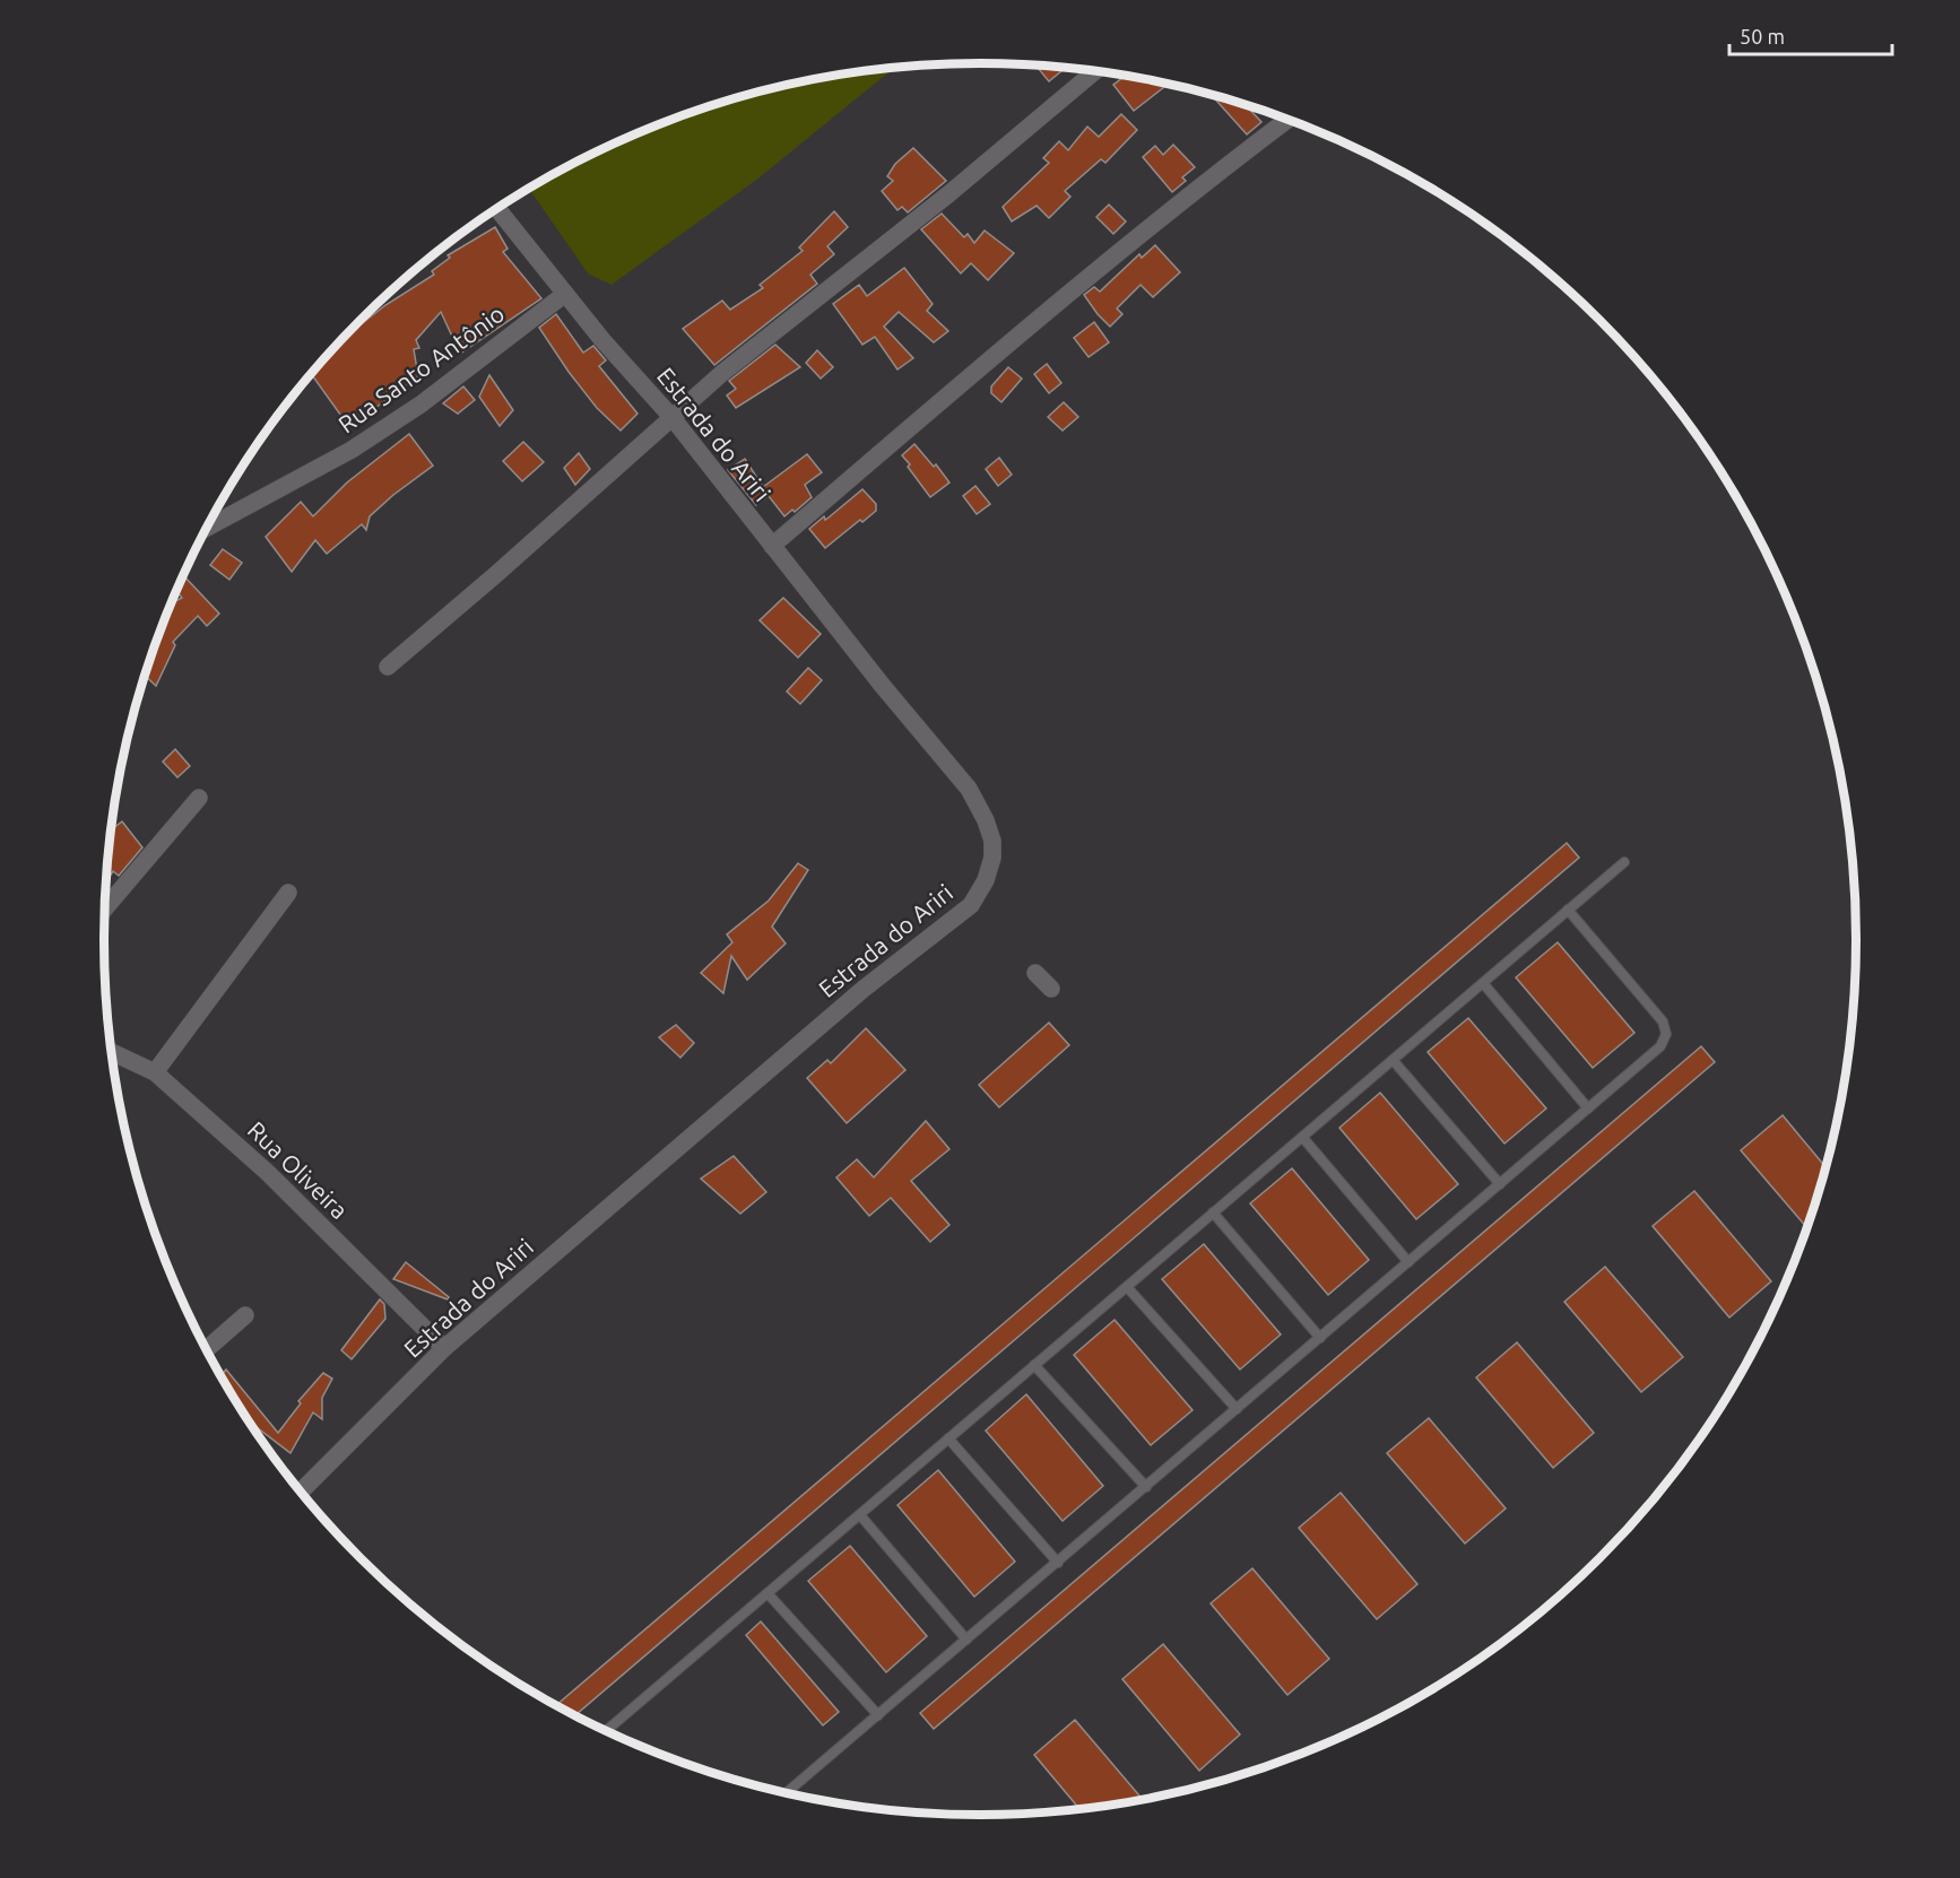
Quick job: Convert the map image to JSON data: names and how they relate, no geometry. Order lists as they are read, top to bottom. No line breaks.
{"streets":{"street":["Rua Santo Antônio","Estrada do Ariri","Rua Oliveira"]},"crossings":[["Rua Santo Antônio","Estrada do Ariri"],["Estrada do Ariri","Rua Oliveira"]],"scale_bar":"50 m"}
